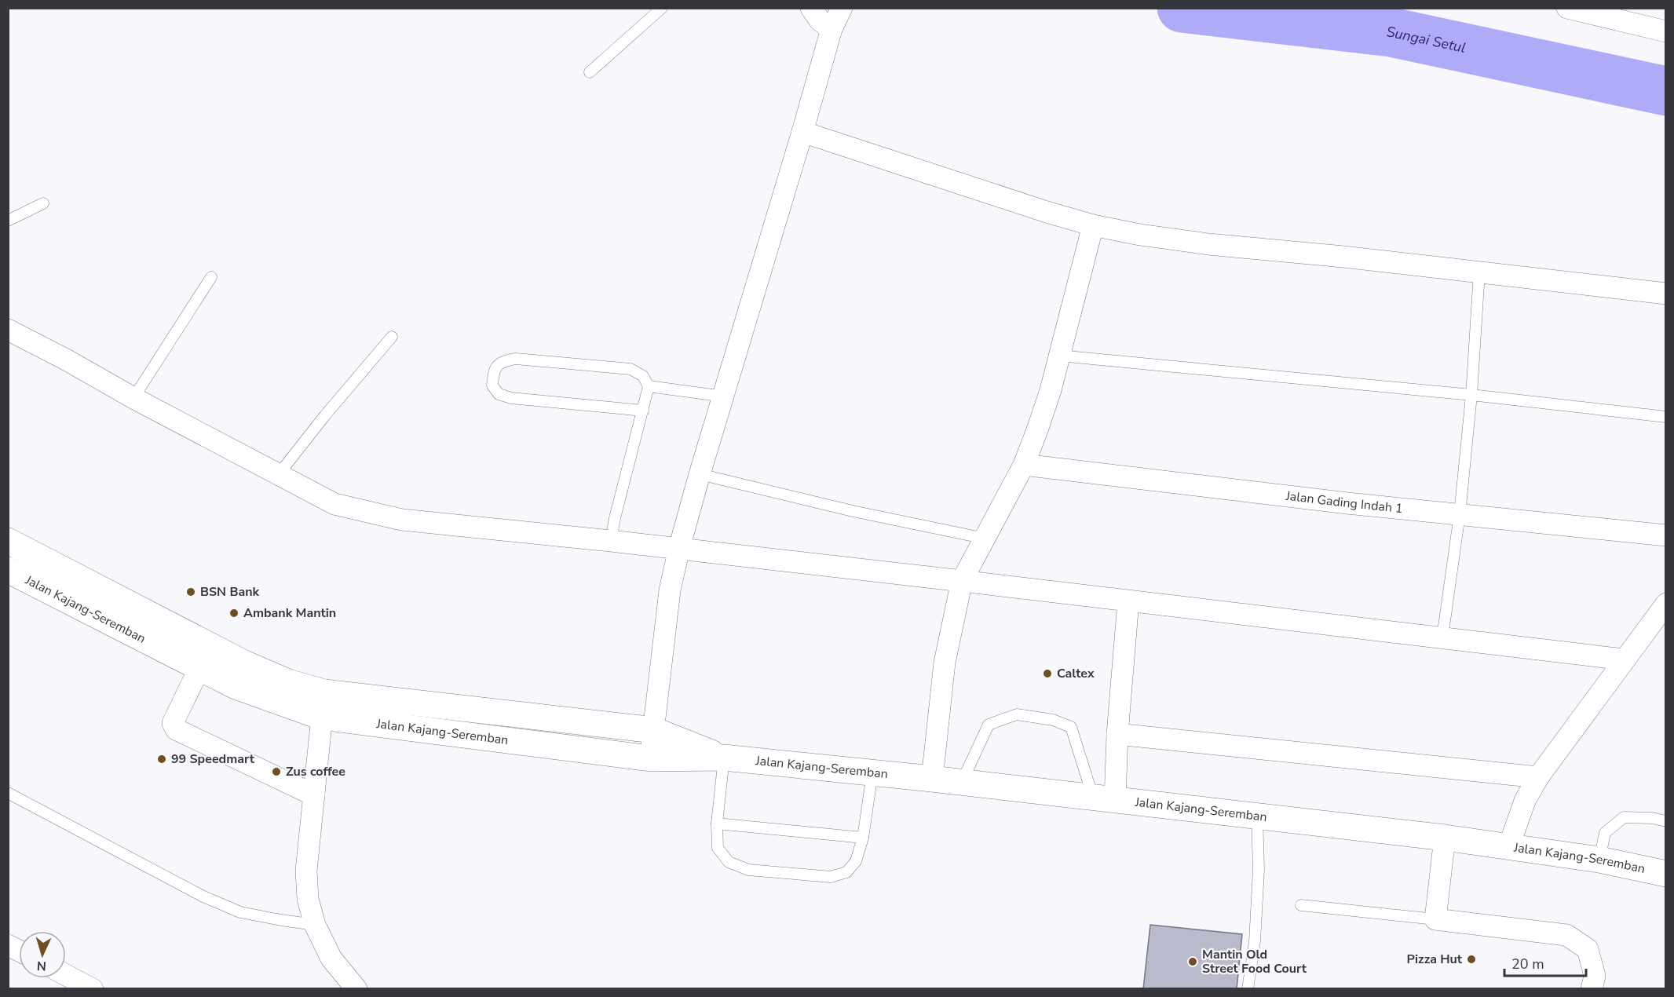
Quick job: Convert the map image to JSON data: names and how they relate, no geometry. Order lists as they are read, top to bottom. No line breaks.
{"streets":{"main road":["Jalan Kajang-Seremban"],"street":["Jalan Gading Indah 1"]},"water":["Sungai Setul"],"places":["BSN Bank","Ambank Mantin","Caltex","99 Speedmart","Zus coffee","Pizza Hut","Mantin Old Street Food Court"],"scale_bar":"20 m","north":"bottom"}
